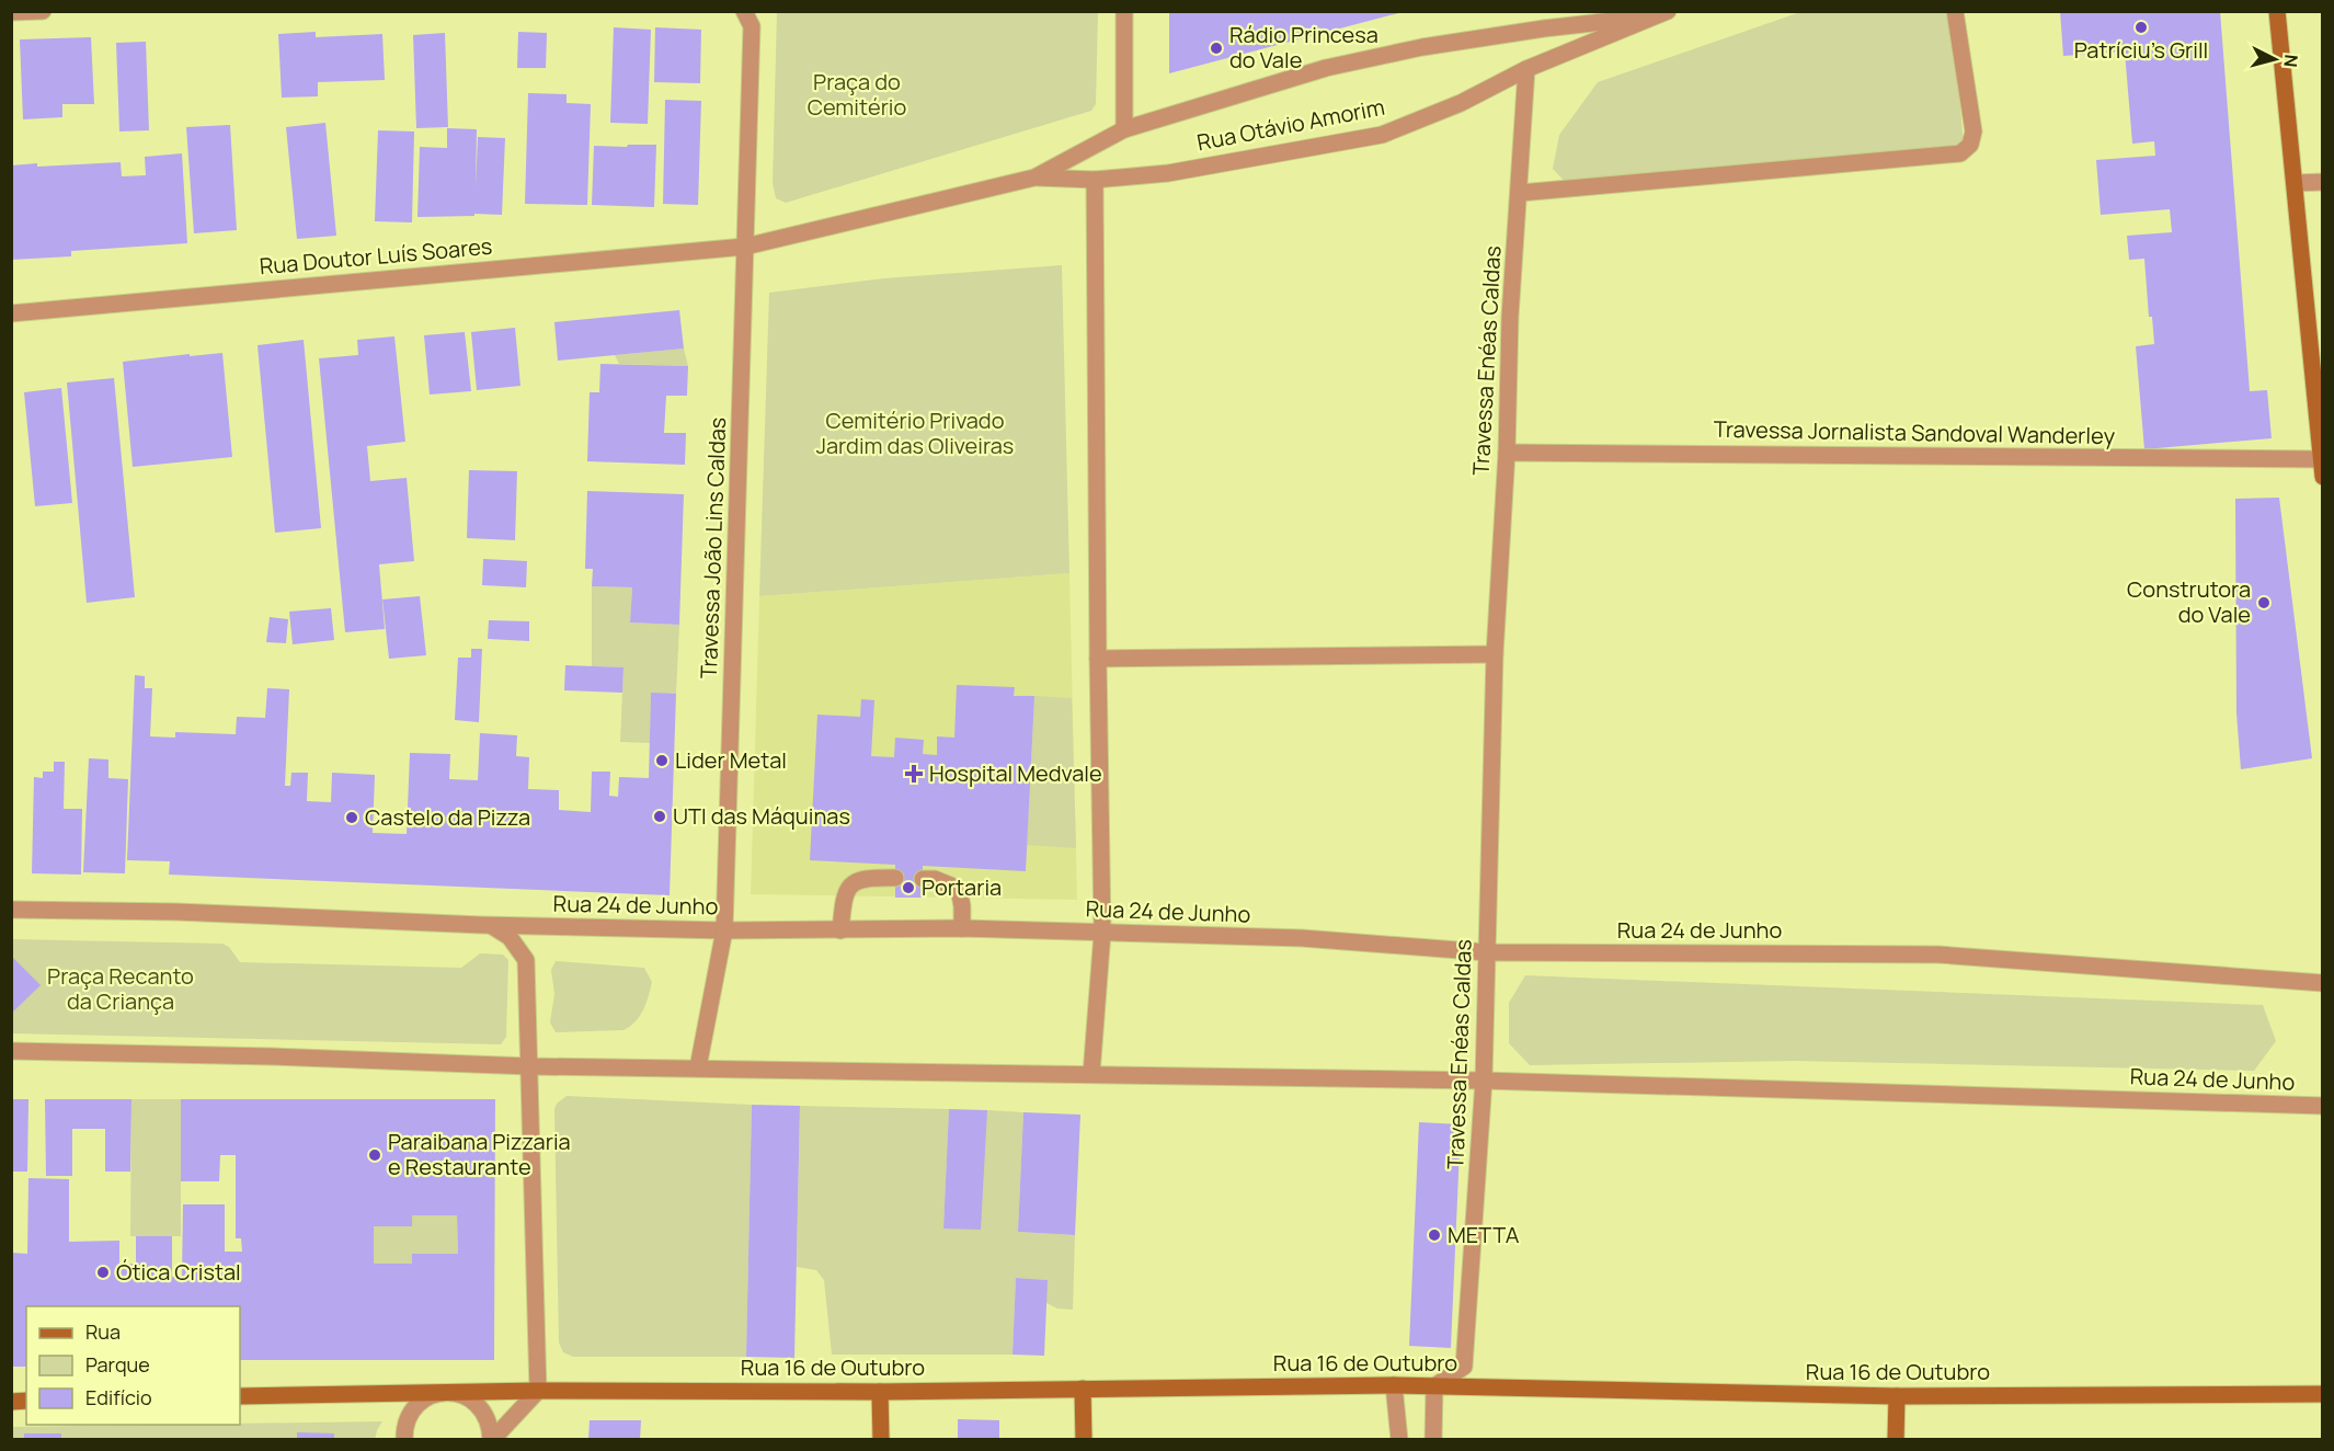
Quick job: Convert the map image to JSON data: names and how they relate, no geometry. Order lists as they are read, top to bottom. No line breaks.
{"streets":{"street":["Rua Otávio Amorim","Rua Doutor Luís Soares","Travessa Enéas Caldas","Travessa Jornalista Sandoval Wanderley","Travessa João Lins Caldas","Rua 24 de Junho","Rua 16 de Outubro"]},"crossings":[["Rua Otávio Amorim","Rua Doutor Luís Soares"],["Rua Otávio Amorim","Travessa Enéas Caldas"],["Rua Otávio Amorim","Travessa João Lins Caldas"],["Rua Doutor Luís Soares","Travessa João Lins Caldas"],["Travessa Enéas Caldas","Travessa Jornalista Sandoval Wanderley"],["Travessa Enéas Caldas","Rua 24 de Junho"],["Travessa Enéas Caldas","Rua 16 de Outubro"],["Travessa João Lins Caldas","Rua 24 de Junho"]],"parks":["Praça do Cemitério","Cemitério Privado Jardim das Oliveiras","Praça Recanto da Criança"],"places":{"other":["Patríciu's Grill","Rádio Princesa do Vale","Construtora do Vale","Lider Metal","UTI das Máquinas","Castelo da Pizza","Portaria","Paraibana Pizzaria e Restaurante","METTA","Ótica Cristal"],"health":["Hospital Medvale"]},"legend":["Rua","Parque","Edifício"],"north":"right"}
